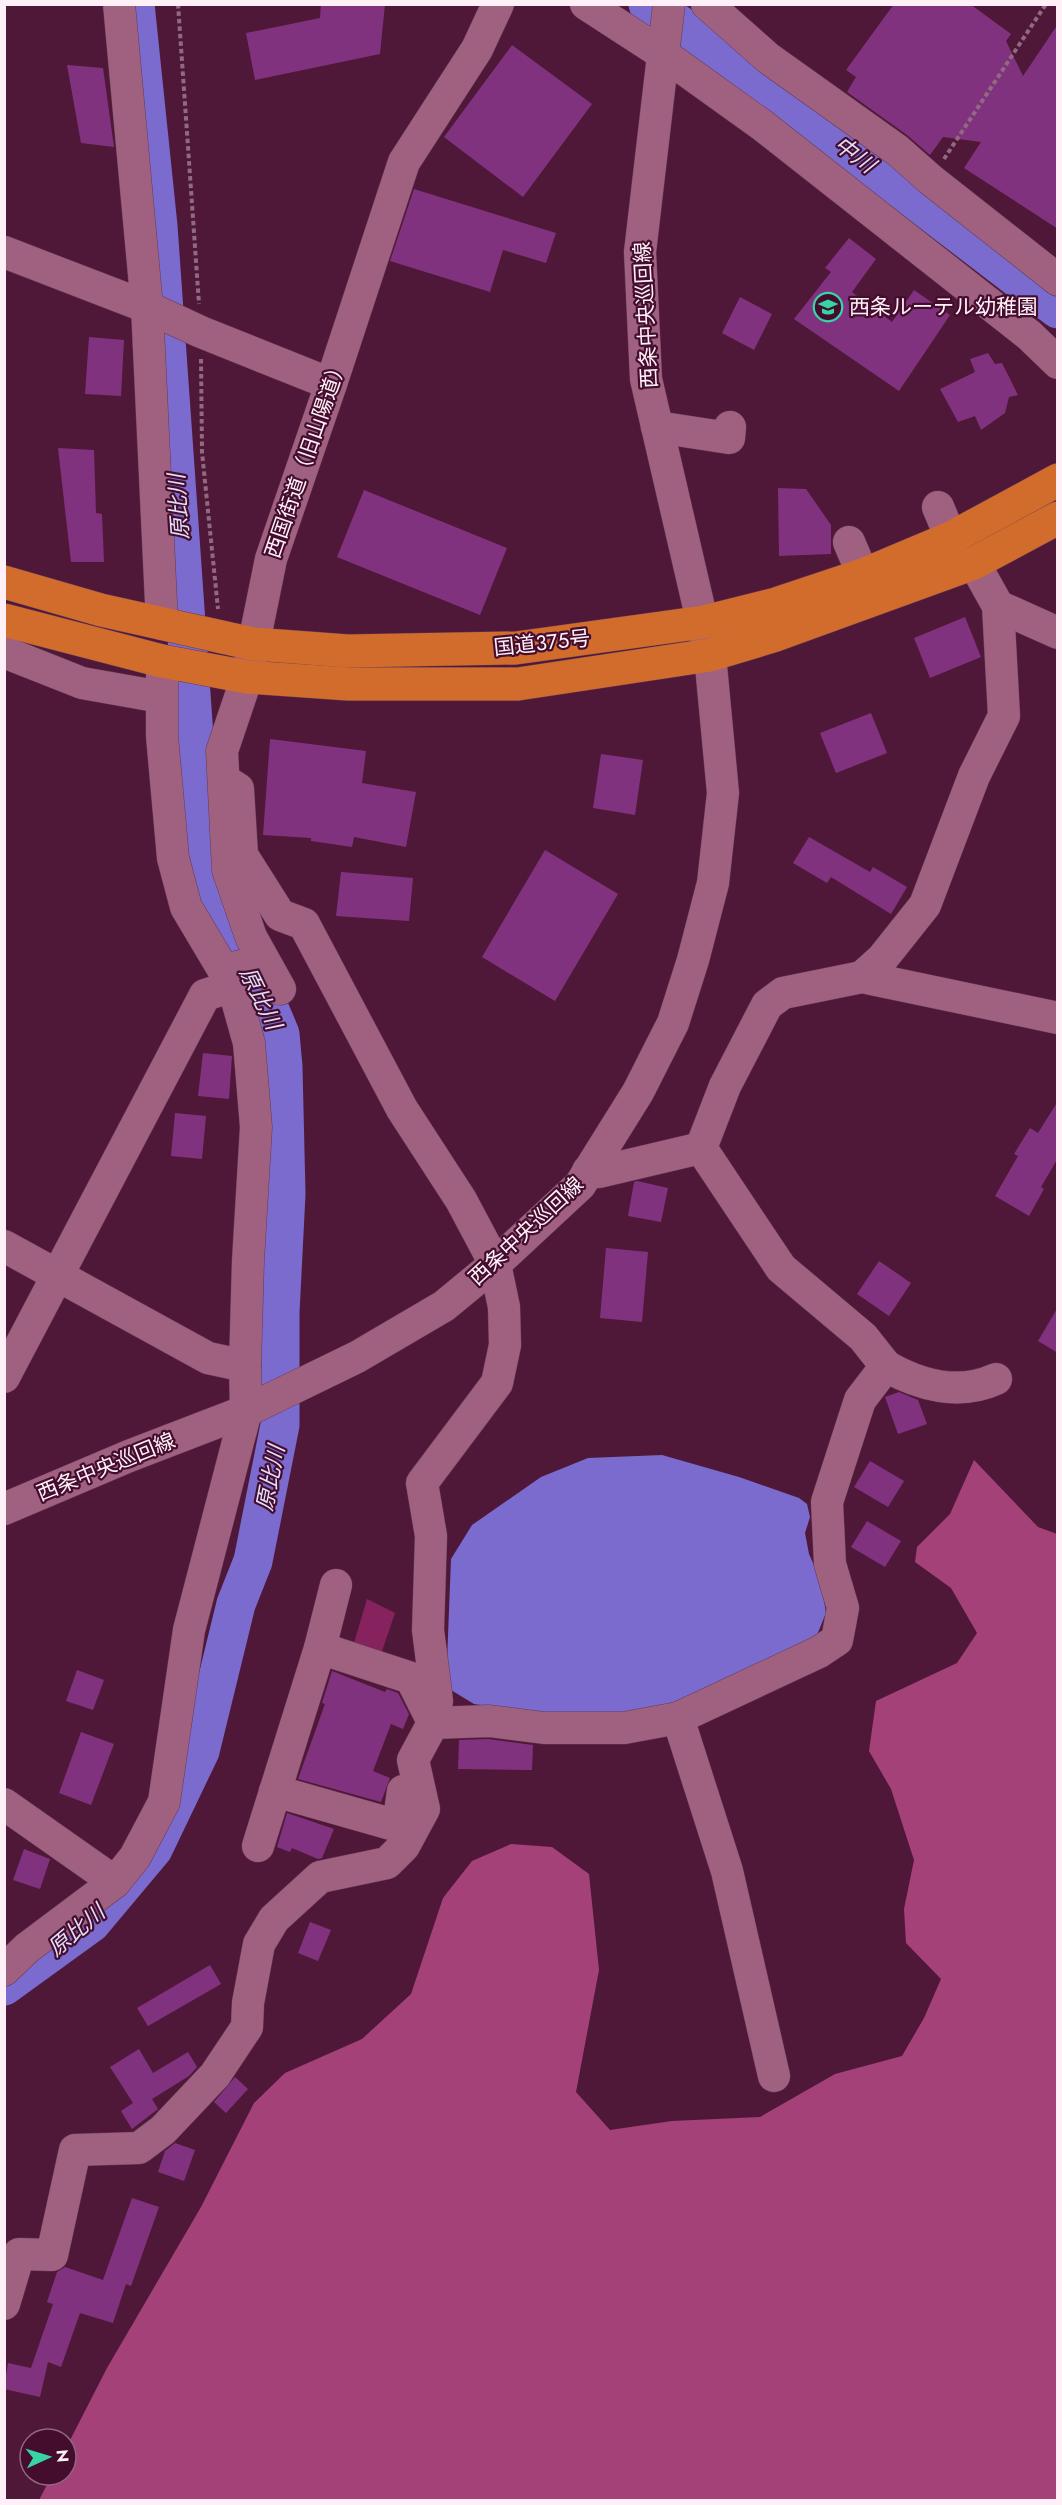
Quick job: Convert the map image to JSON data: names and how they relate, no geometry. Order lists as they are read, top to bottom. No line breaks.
{"streets":{"highway":["国道375号"],"street":["西条中央巡回線","西国街道（旧山陽道）"]},"crossings":[["西条中央巡回線","国道375号"],["西国街道（旧山陽道）","国道375号"]],"water":["中川","原比川"],"places":{"school or university":["西条ルーテル幼稚園"]},"north":"right"}
